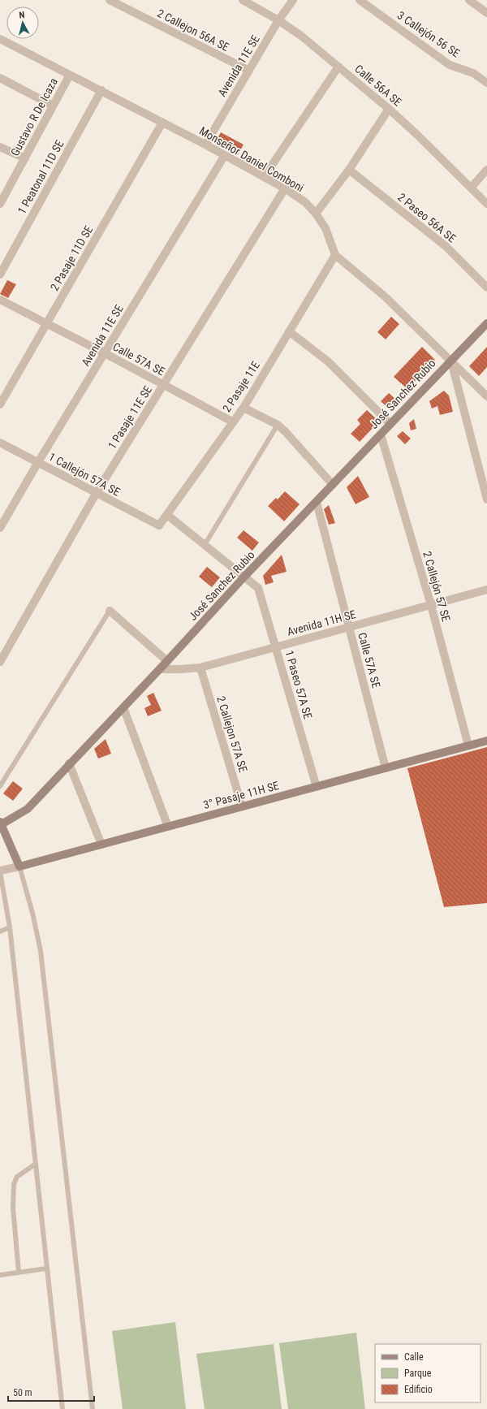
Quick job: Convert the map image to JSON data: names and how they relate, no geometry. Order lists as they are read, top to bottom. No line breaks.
{"streets":{"main road":["José Sanchez Rubio","3° Pasaje 11H SE"],"street":["2 Callejon 56A SE","3 Callejón 56 SE","Avenida 11E SE","Calle 56A SE","Gustavo R De Icaza","Monseñor Daniel Comboni","1 Peatonal 11D SE","2 Paseo 56A SE","2 Pasaje 11D SE","Calle 57A SE","2 Pasaje 11E","1 Pasaje 11E SE","1 Callejón 57A SE","2 Callejón 57 SE","Avenida 11H SE","1 Paseo 57A SE","2 Callejon 57A SE"]},"crossings":[["2 Callejon 56A SE","Avenida 11E SE"],["Avenida 11E SE","Calle 56A SE"],["Avenida 11E SE","Monseñor Daniel Comboni"],["Avenida 11E SE","Calle 57A SE"],["Avenida 11E SE","1 Callejón 57A SE"],["Gustavo R De Icaza","Monseñor Daniel Comboni"],["Monseñor Daniel Comboni","1 Peatonal 11D SE"],["Monseñor Daniel Comboni","2 Pasaje 11D SE"],["Monseñor Daniel Comboni","2 Pasaje 11E"],["Monseñor Daniel Comboni","José Sanchez Rubio"],["Monseñor Daniel Comboni","1 Pasaje 11E SE"],["2 Pasaje 11D SE","Calle 57A SE"],["Calle 57A SE","2 Pasaje 11E"],["Calle 57A SE","José Sanchez Rubio"],["Calle 57A SE","1 Pasaje 11E SE"],["Calle 57A SE","Avenida 11H SE"],["Calle 57A SE","3° Pasaje 11H SE"],["2 Pasaje 11E","1 Callejón 57A SE"],["José Sanchez Rubio","2 Callejón 57 SE"],["José Sanchez Rubio","Avenida 11H SE"],["José Sanchez Rubio","1 Paseo 57A SE"],["José Sanchez Rubio","3° Pasaje 11H SE"],["1 Pasaje 11E SE","1 Callejón 57A SE"],["2 Callejón 57 SE","Avenida 11H SE"],["2 Callejón 57 SE","3° Pasaje 11H SE"],["Avenida 11H SE","1 Paseo 57A SE"],["Avenida 11H SE","2 Callejon 57A SE"],["1 Paseo 57A SE","3° Pasaje 11H SE"],["2 Callejon 57A SE","3° Pasaje 11H SE"]],"legend":["Calle","Parque","Edificio"],"scale_bar":"50 m","north":"top"}
